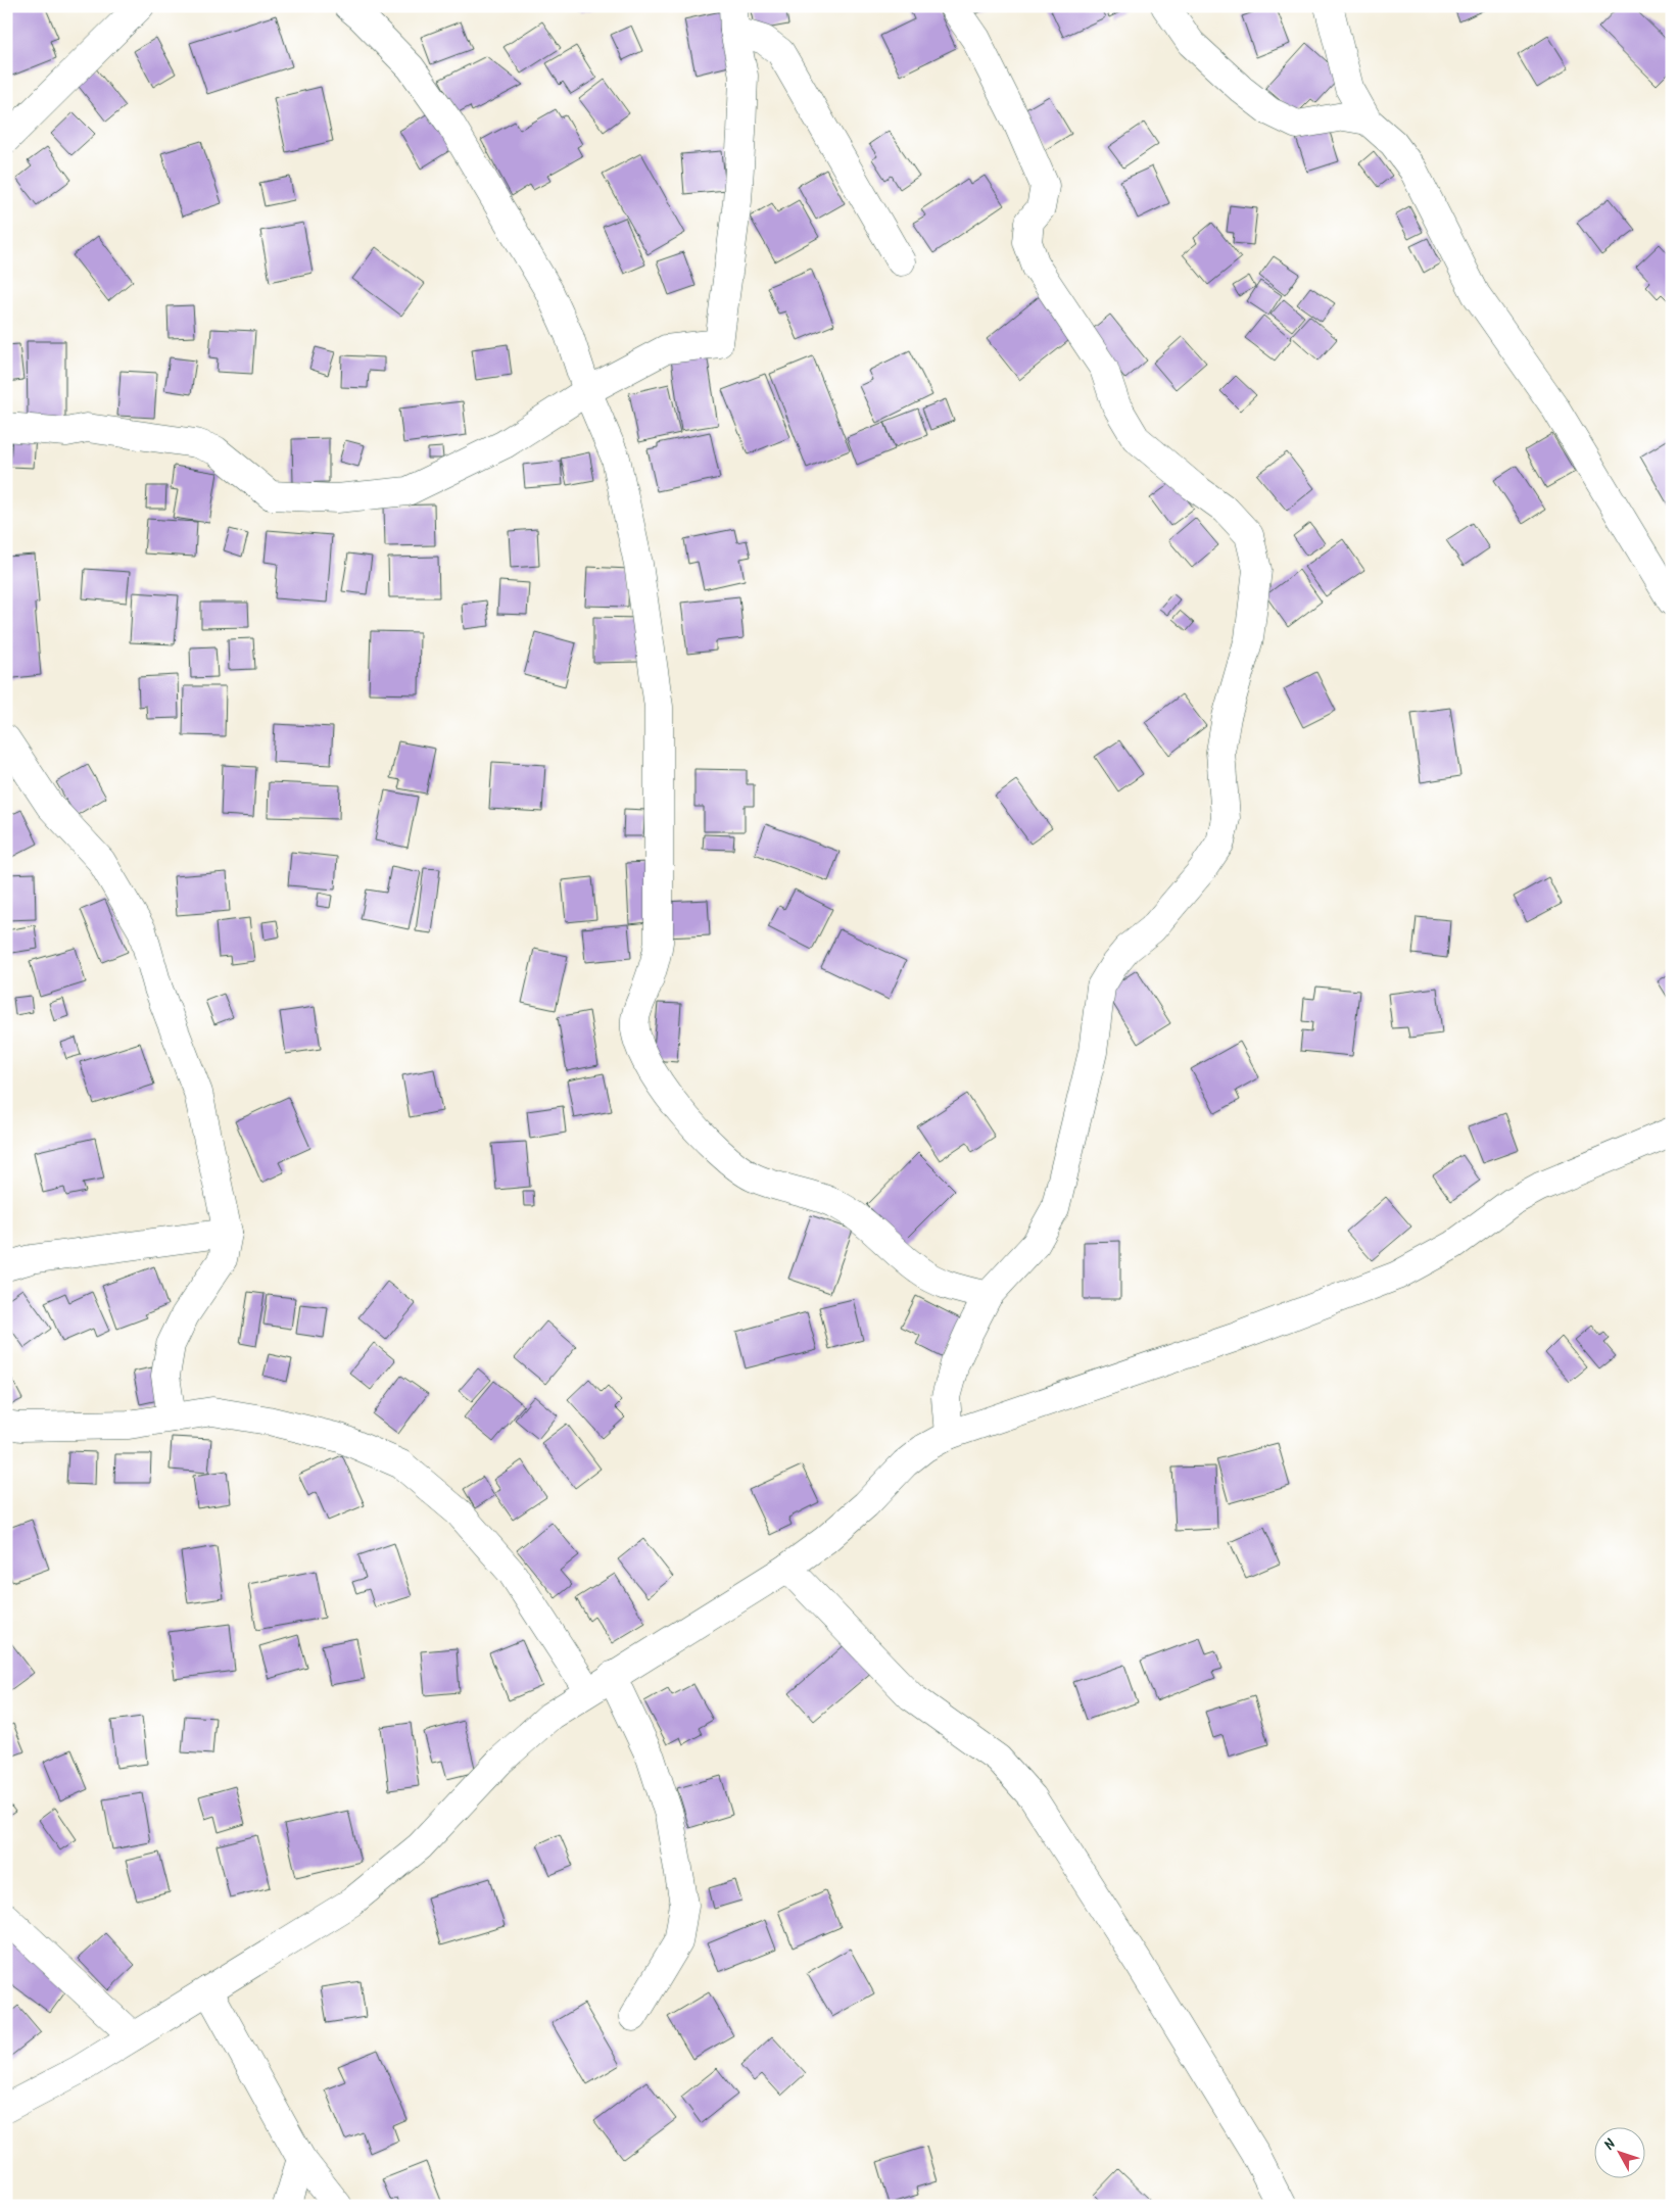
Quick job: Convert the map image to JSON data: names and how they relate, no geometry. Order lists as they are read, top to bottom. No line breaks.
{"north":"top left"}
